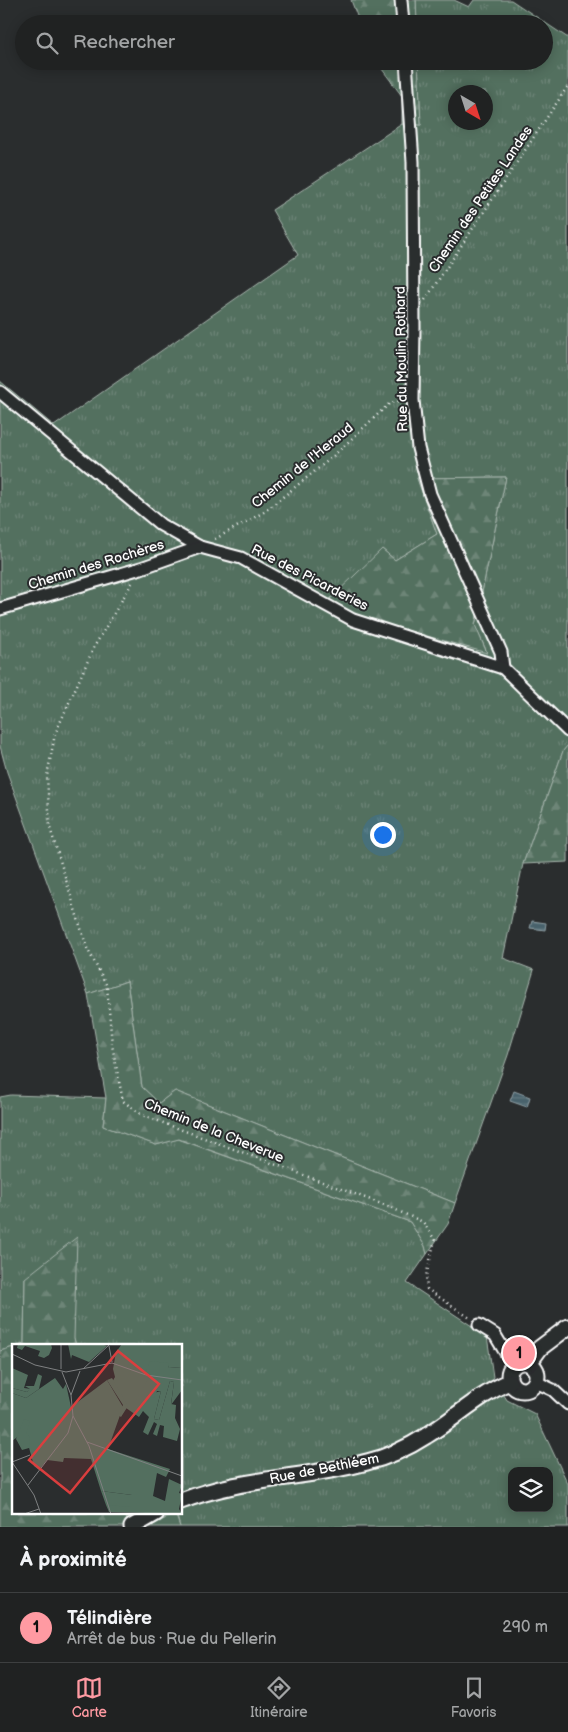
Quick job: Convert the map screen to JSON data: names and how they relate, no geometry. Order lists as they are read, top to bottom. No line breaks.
{"streets":{"main road":["Rue de Bethléem"],"street":["Rue du Moulin Rothard","Chemin des Rochères","Rue des Picarderies"],"path":["Chemin des Petites Landes","Chemin de l'Heraud","Chemin de la Cheverue"]},"crossings":[["Rue du Moulin Rothard","Chemin de l'Heraud"],["Rue du Moulin Rothard","Rue des Picarderies"],["Chemin de l'Heraud","Chemin des Rochères"],["Chemin de l'Heraud","Rue des Picarderies"],["Chemin des Rochères","Rue des Picarderies"],["Chemin des Rochères","Chemin de la Cheverue"]],"north":"bottom right","page":{"search":"Rechercher","pins":"1","heading":"À proximité","list":[{"mark":"1","name":"Télindière","note":"Arrêt de bus · Rue du Pellerin","value":"290 m"}],"nav":["Carte","Itinéraire","Favoris"]}}
